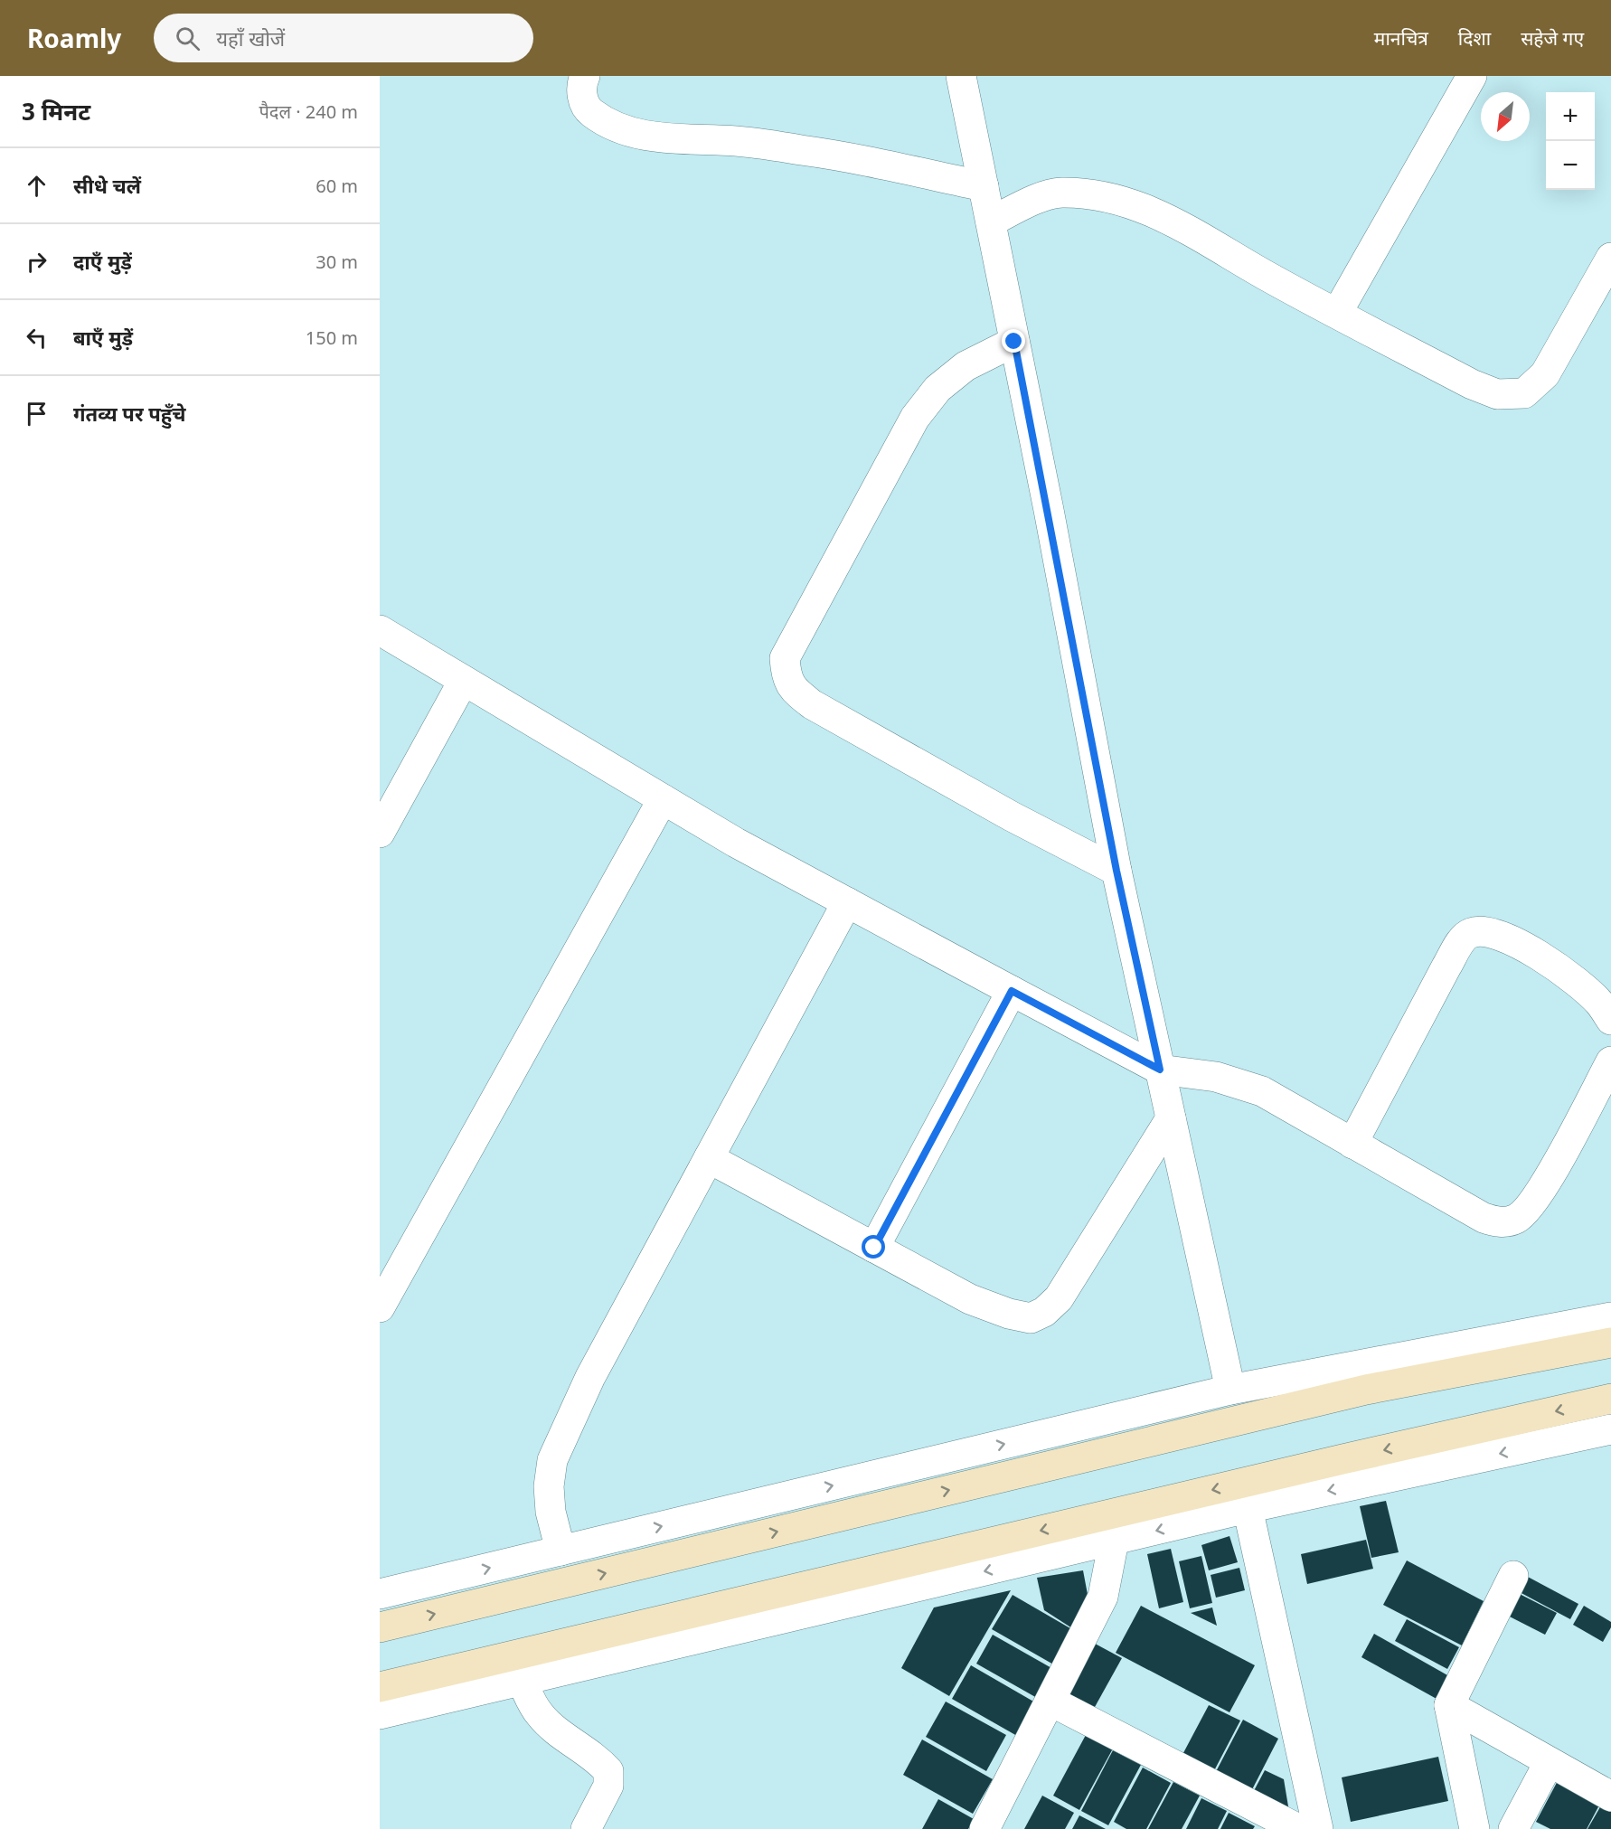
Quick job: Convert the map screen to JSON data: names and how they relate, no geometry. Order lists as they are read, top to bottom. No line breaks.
{"north":"bottom left","page":{"header":"Roamly","search":"यहाँ खोजें","nav":["मानचित्र","दिशा","सहेजे गए"],"heading":["3 मिनट","पैदल · 240 m"],"map_buttons":["+","−"],"list":[["सीधे चलें","60 m"],["दाएँ मुड़ें","30 m"],["बाएँ मुड़ें","150 m"],"गंतव्य पर पहुँचे"]}}
